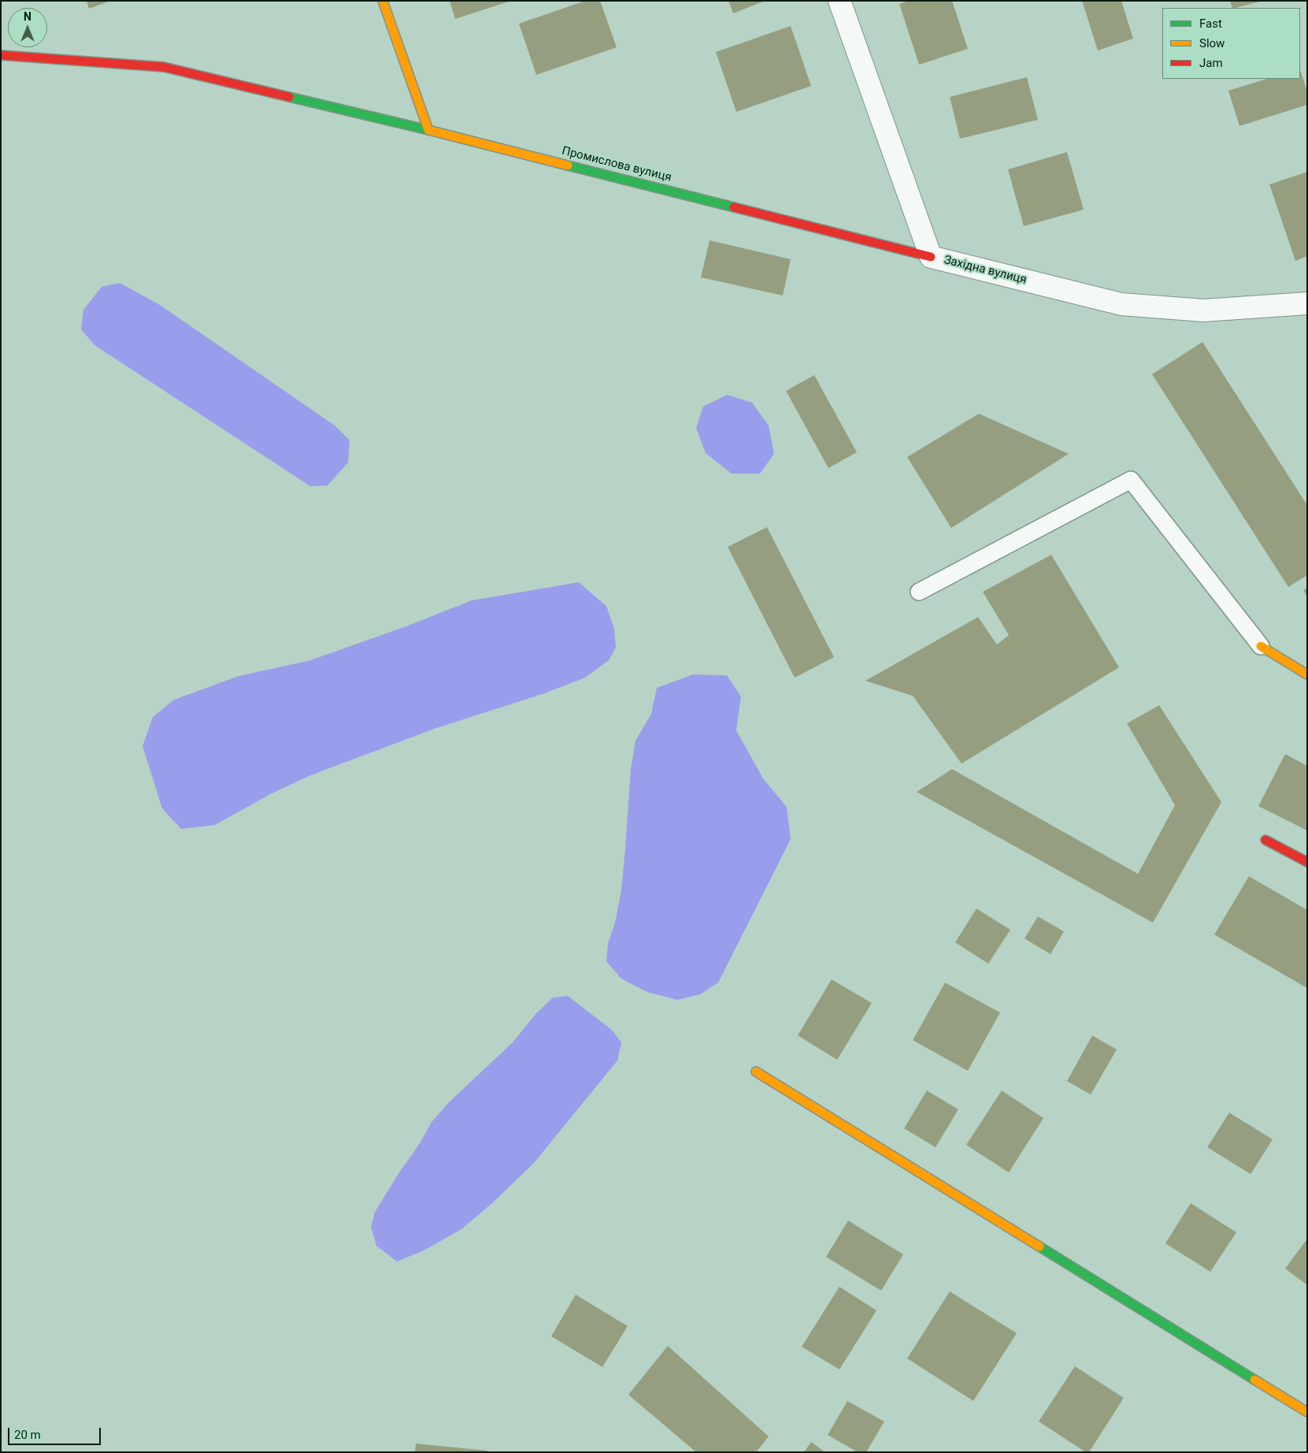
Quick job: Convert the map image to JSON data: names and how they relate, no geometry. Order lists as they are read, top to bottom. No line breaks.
{"streets":{"street":["Промислова вулиця","Західна вулиця"]},"crossings":[["Промислова вулиця","Західна вулиця"]],"legend":["Fast","Slow","Jam"],"scale_bar":"20 m","north":"top"}
